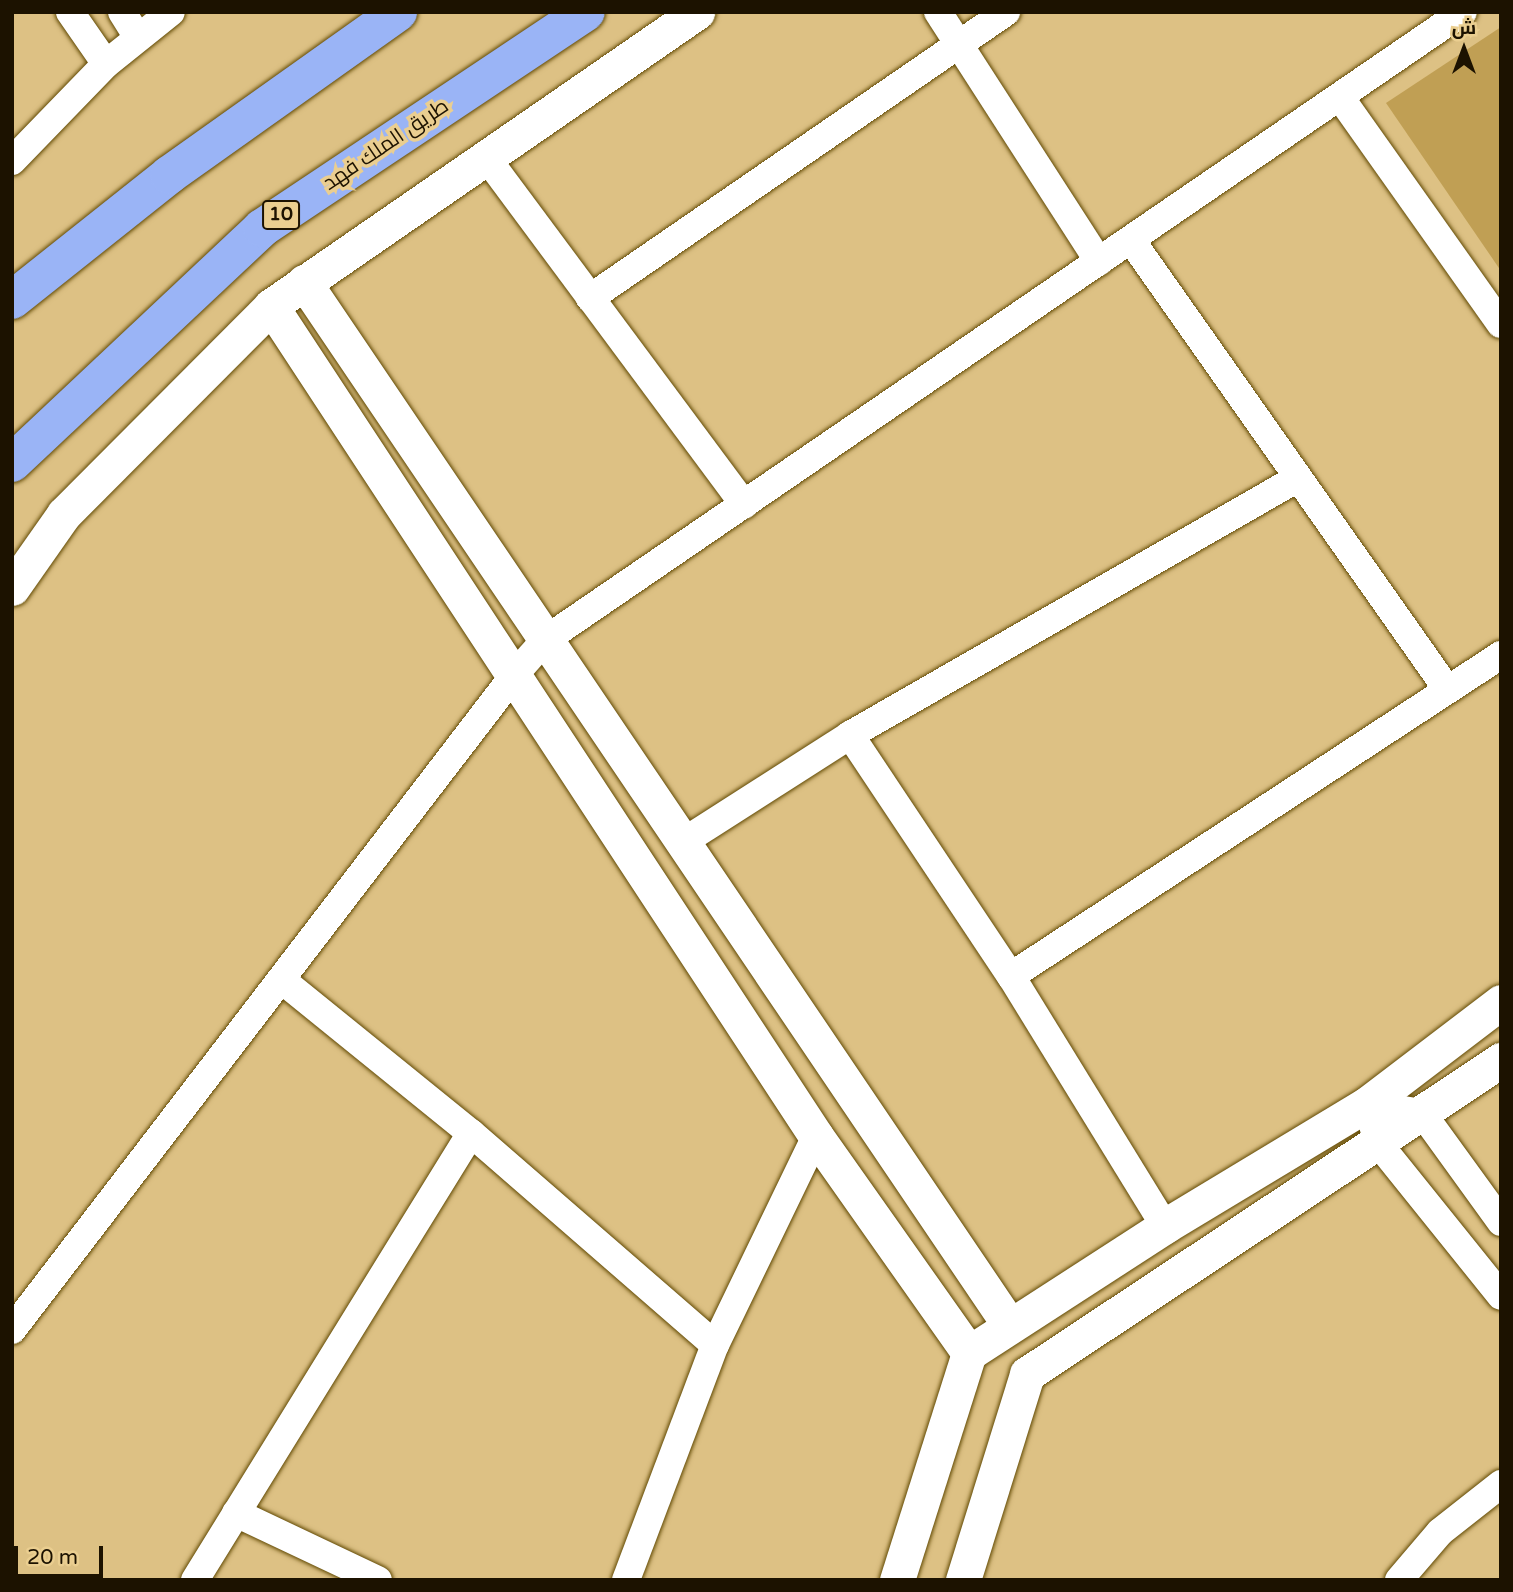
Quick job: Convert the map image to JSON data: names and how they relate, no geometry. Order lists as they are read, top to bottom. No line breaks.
{"streets":{"highway":["طريق الملك فهد","10"]},"scale_bar":"20 m","north":"top"}
